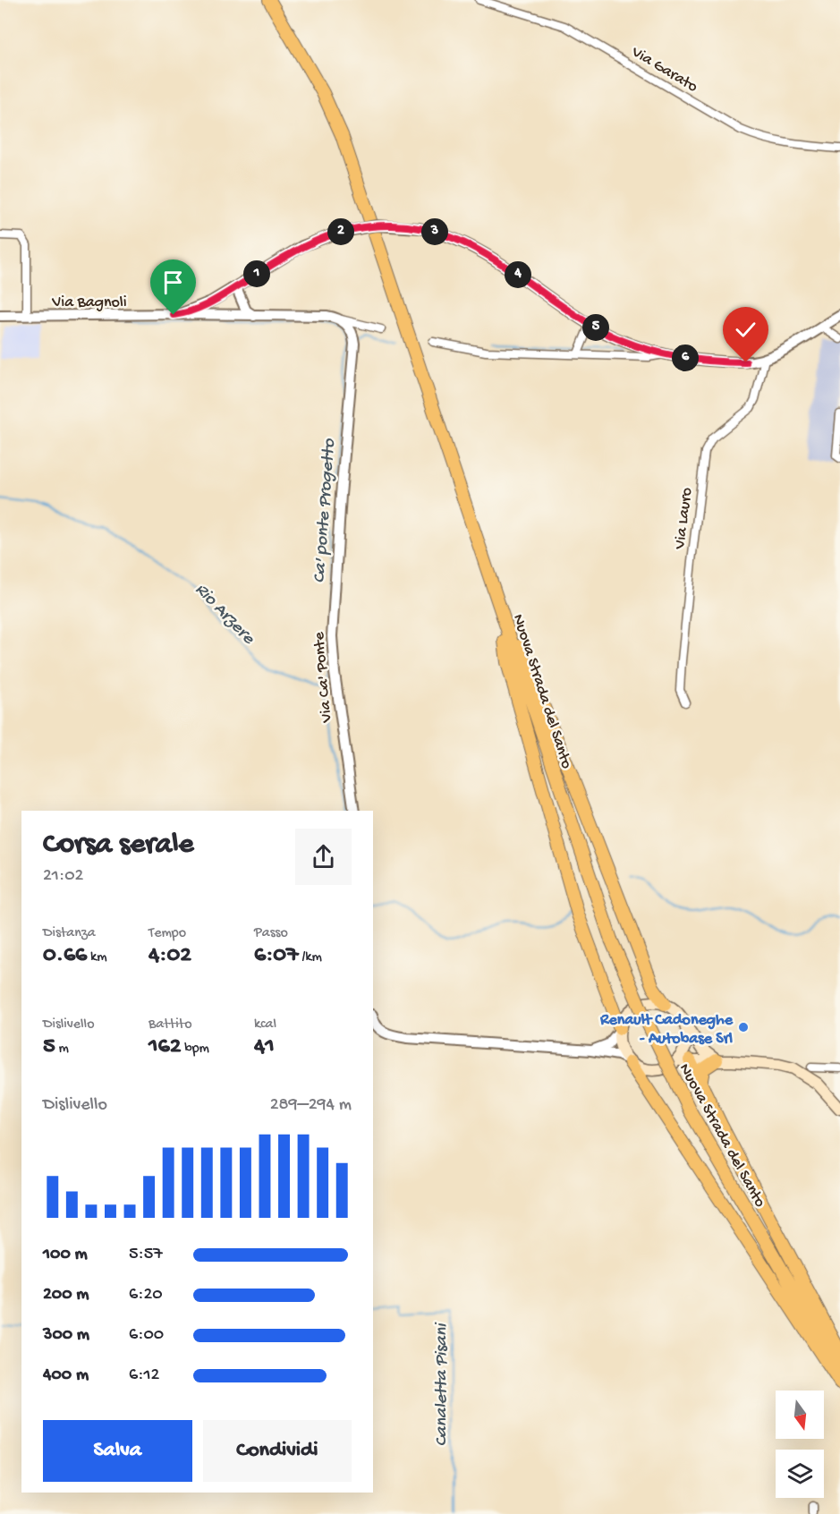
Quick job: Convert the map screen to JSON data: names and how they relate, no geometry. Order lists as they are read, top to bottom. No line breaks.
{"streets":{"highway":["Nuova Strada del Santo"],"street":["Via Garato","Via Bagnoli","Via Lauro","Via Ca' Ponte"]},"water":["Ca' ponte Progetto","Rio Arzere","Canaletta Pisani"],"places":["Renault Cadoneghe - Autobase Srl"],"north":"bottom","page":{"pins":["2","3","1","4","5","6"],"heading":["Corsa serale","21:02"],"stats":[["Distanza","0.66 km"],["Tempo","4:02"],["Passo","6:07 /km"],["Dislivello","5 m"],["Battito","162 bpm"],["kcal","41"]],"chart":["Dislivello","289–294 m"],"list":[{"name":"100 m","note":"5:57"},{"name":"200 m","note":"6:20"},{"name":"300 m","note":"6:00"},{"name":"400 m","note":"6:12"}],"buttons":["Salva","Condividi"]}}
